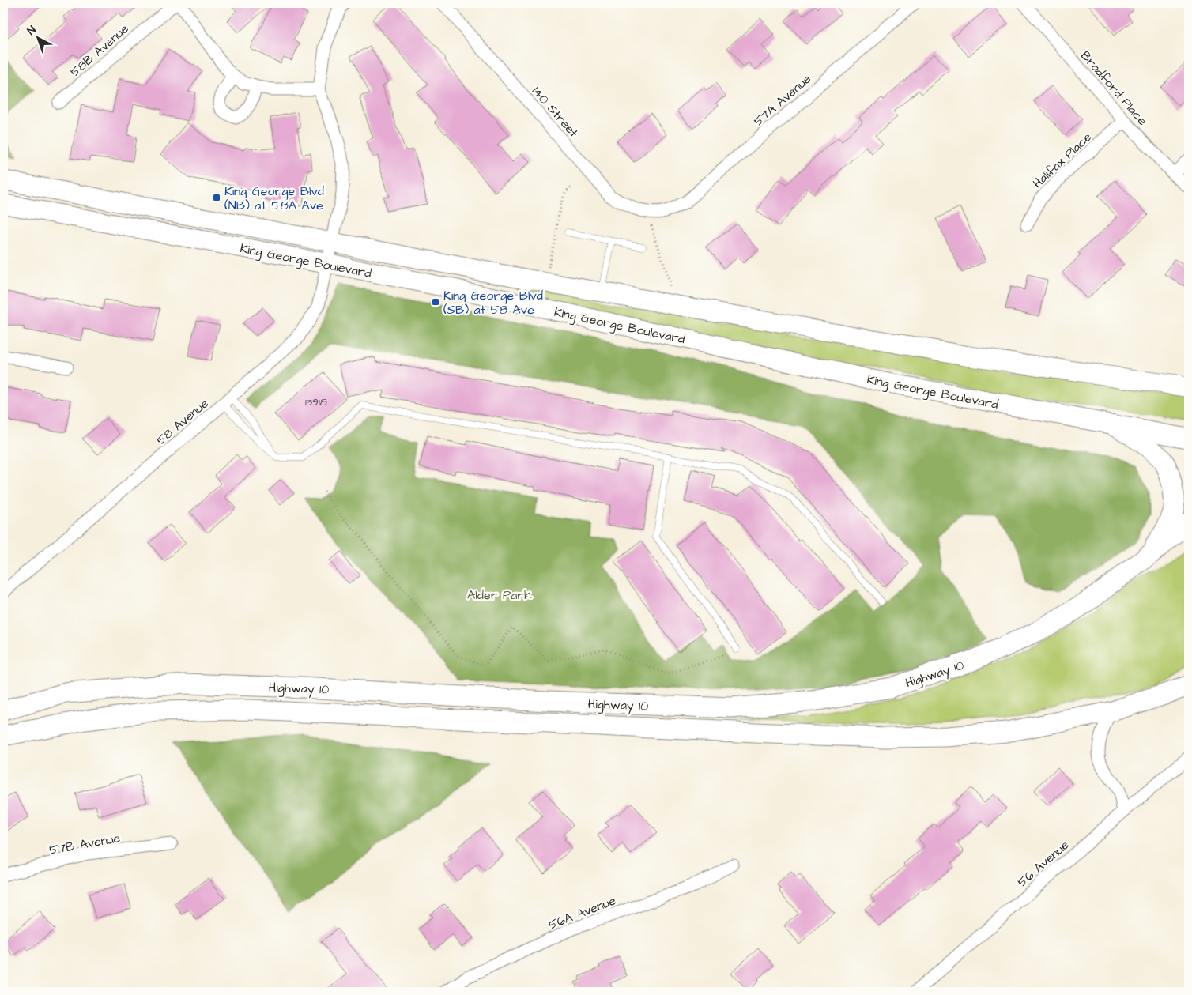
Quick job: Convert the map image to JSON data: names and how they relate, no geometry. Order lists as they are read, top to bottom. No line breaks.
{"streets":{"highway":["Highway 10"],"main road":["King George Boulevard"],"street":["58B Avenue","Bradford Place","57A Avenue","140 Street","Halifax Place","58 Avenue","57B Avenue","56 Avenue","56A Avenue"]},"crossings":[["Bradford Place","Halifax Place"],["57A Avenue","140 Street"],["King George Boulevard","58 Avenue"]],"parks":["Alder Park"],"places":{"transit":["King George Blvd (NB) at 58A Ave","King George Blvd (SB) at 58 Ave"]},"house_numbers":["13918"],"north":"top left"}
